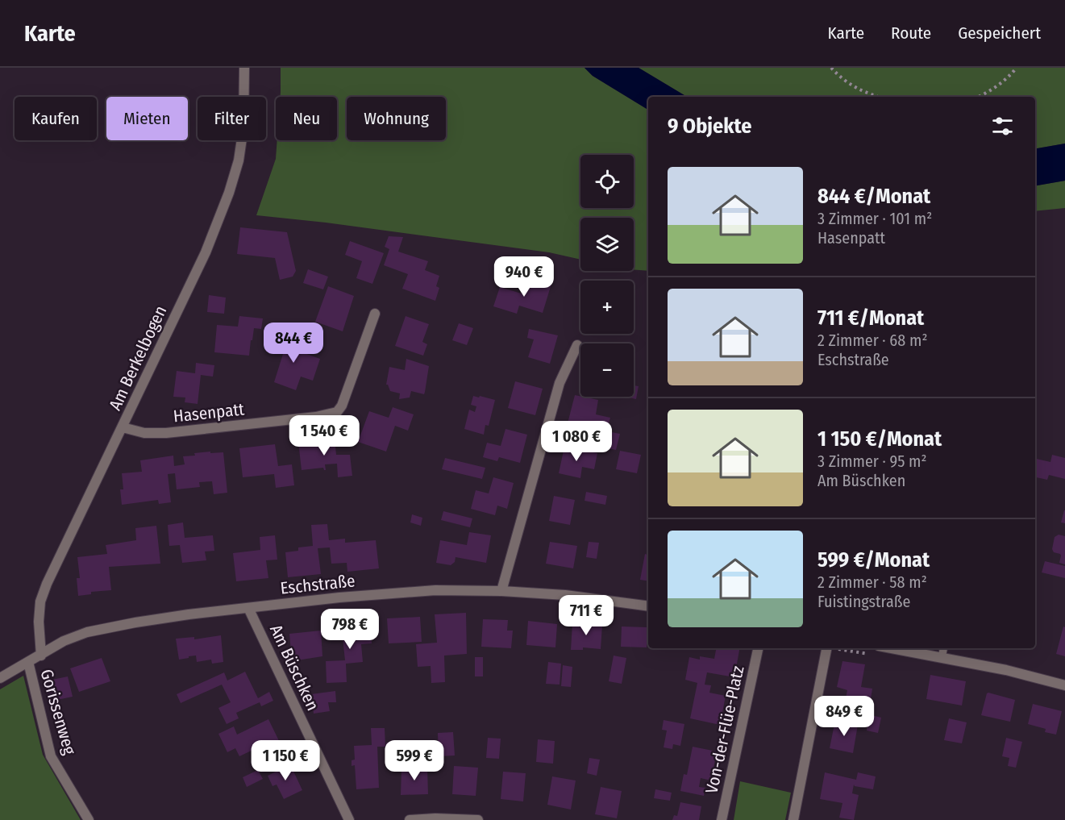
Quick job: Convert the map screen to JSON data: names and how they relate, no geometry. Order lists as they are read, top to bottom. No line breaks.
{"streets":{"street":["Am Berkelbogen","Hasenpatt","Eschstraße","Am Büschken","Gorissenweg","Von-der-Flüe-Platz"]},"crossings":[["Am Berkelbogen","Hasenpatt"],["Am Berkelbogen","Eschstraße"],["Eschstraße","Am Büschken"],["Eschstraße","Gorissenweg"]],"page":{"header":"Karte","nav":["Karte","Route","Gespeichert"],"chip":["Kaufen","Mieten","Filter","Neu","Wohnung"],"heading":"9 Objekte","map_buttons":["+","−"],"list":[{"name":"844 €/Monat","note":"3 Zimmer · 101 m² · Hasenpatt"},{"name":"711 €/Monat","note":"2 Zimmer · 68 m² · Eschstraße"},{"name":"1 150 €/Monat","note":"3 Zimmer · 95 m² · Am Büschken"},{"name":"599 €/Monat","note":"2 Zimmer · 58 m² · Fuistingstraße"}],"price":["940 €","844 €","1 540 €","1 080 €","711 €","798 €","849 €","1 150 €","599 €"]}}
